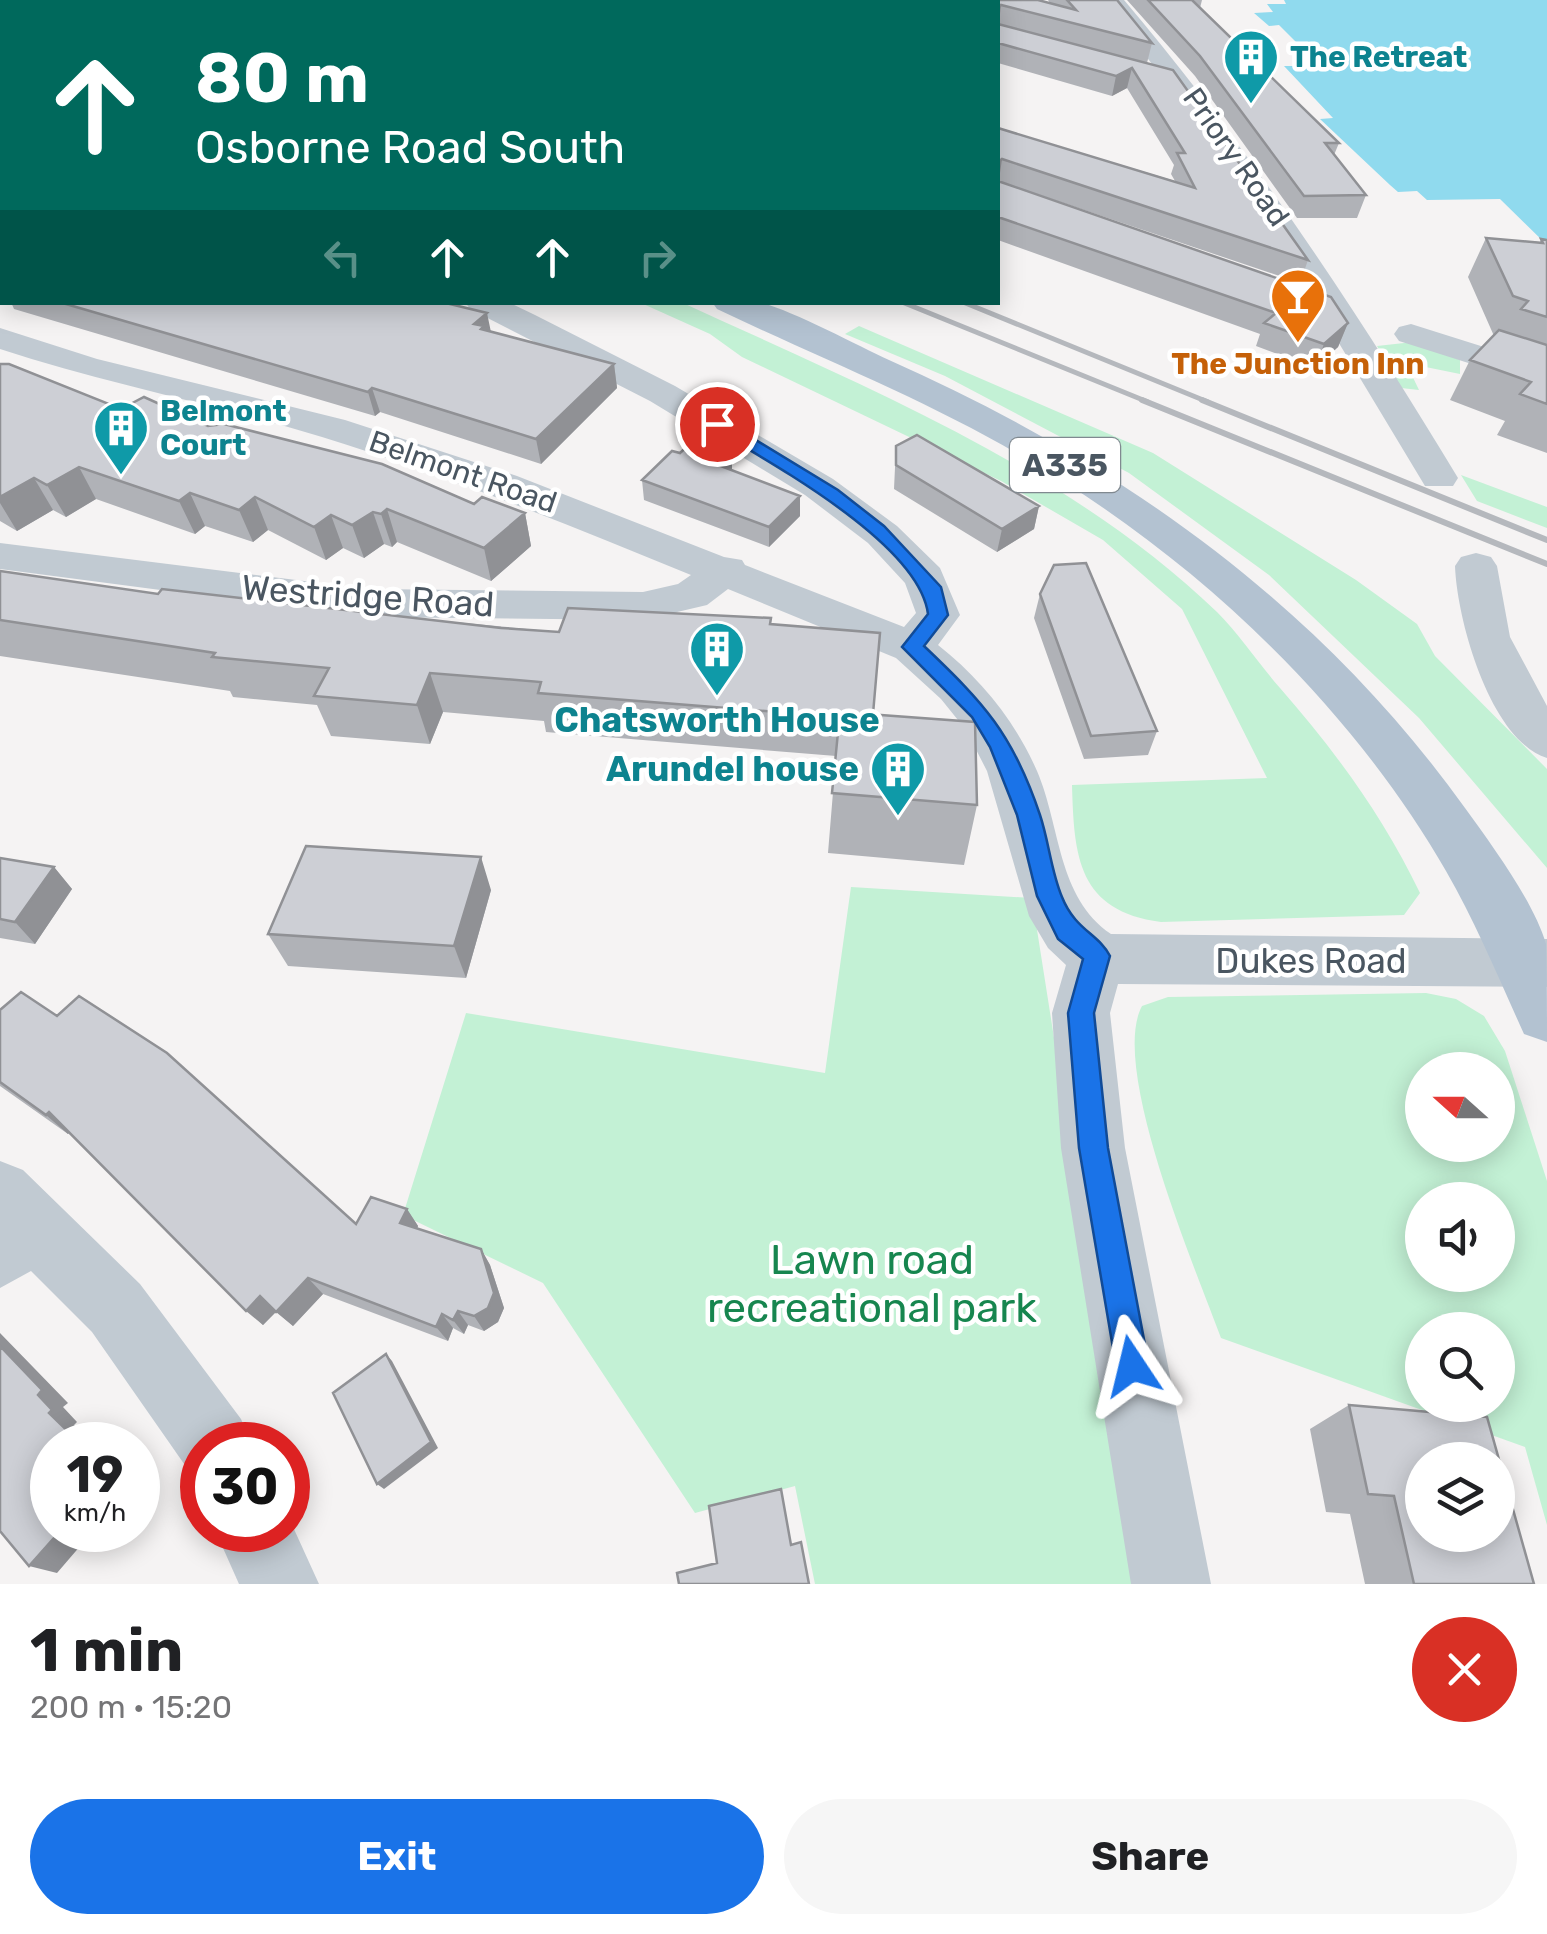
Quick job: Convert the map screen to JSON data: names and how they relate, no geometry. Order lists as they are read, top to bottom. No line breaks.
{"streets":{"main road":["A335"],"street":["Priory Road","Belmont Road","Westridge Road","Dukes Road"]},"crossings":[["A335","Dukes Road"],["Belmont Road","Westridge Road"]],"parks":["Lawn road recreational park"],"places":{"building":["The Retreat","Belmont Court","Chatsworth House","Arundel house"],"bar":["The Junction Inn"]},"north":"left","page":{"turn":["80 m","Osborne Road South"],"speed":"19 km/h","limit":"30","heading":["1 min","200 m · 15:20"],"buttons":["Exit","Share"]}}
